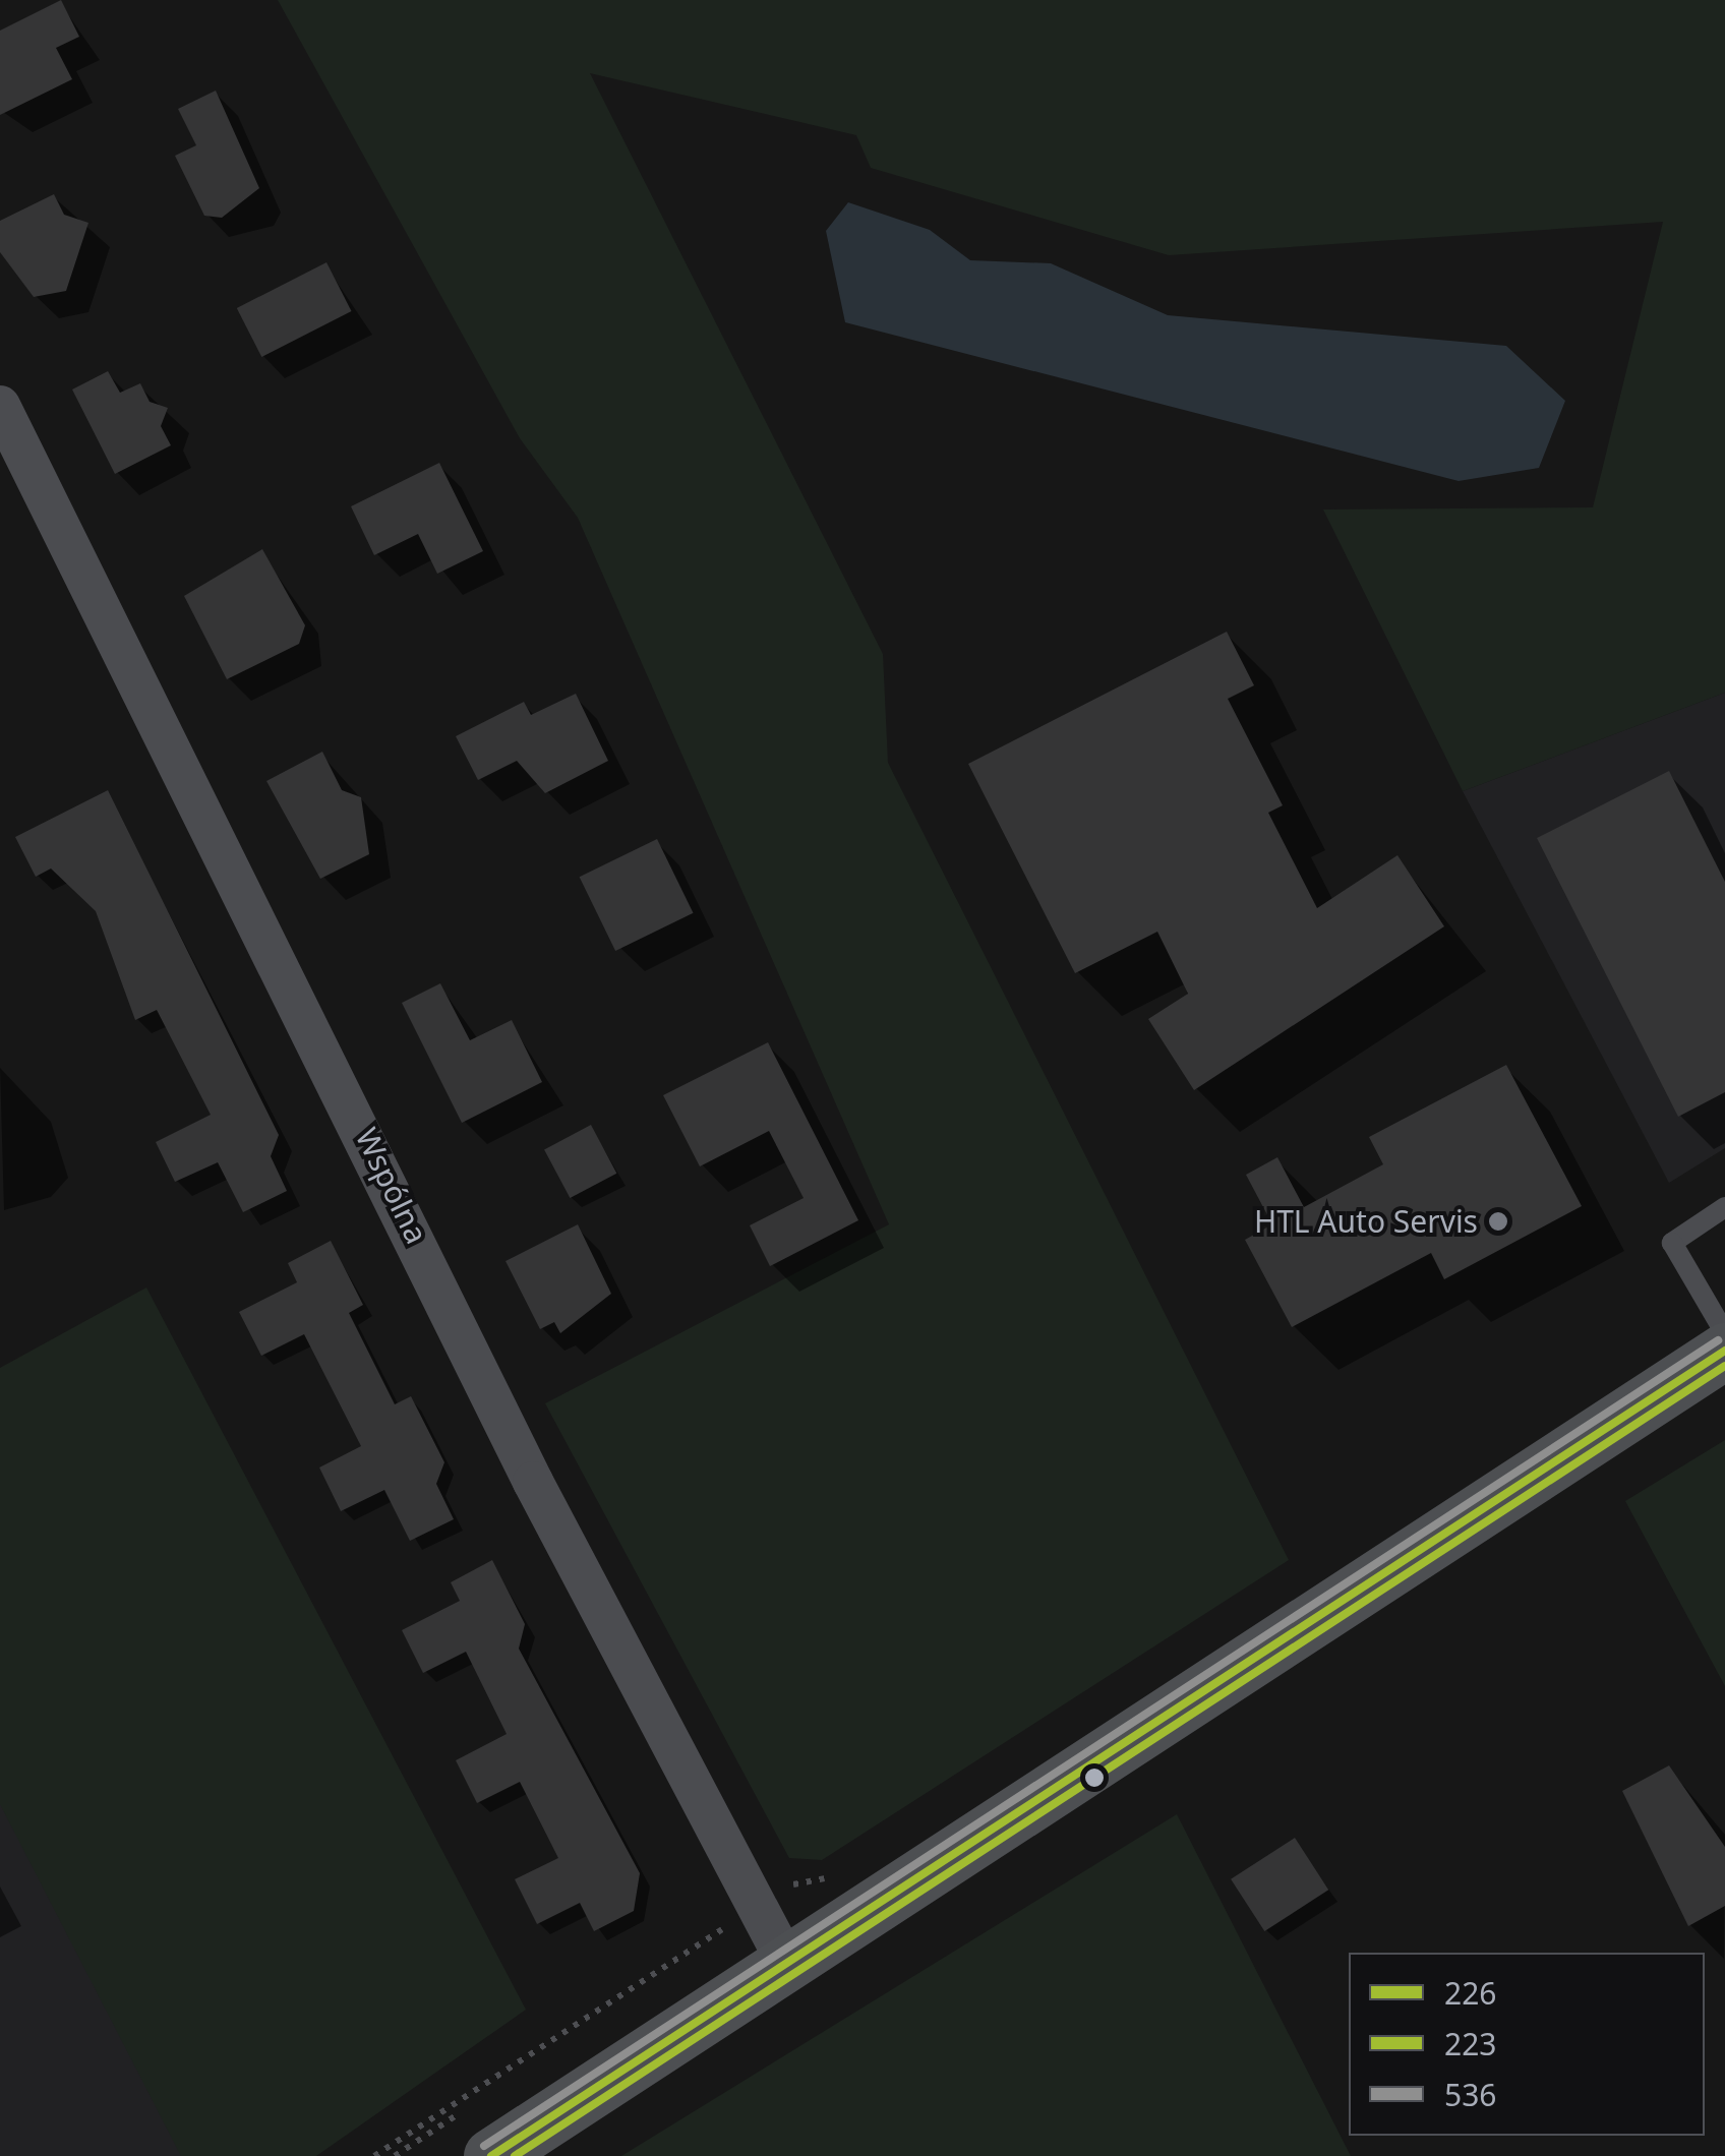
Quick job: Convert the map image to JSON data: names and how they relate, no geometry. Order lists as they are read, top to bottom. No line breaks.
{"streets":{"street":["Wspólna"]},"places":["HTL Auto Servis"],"lines":["transit line 536","transit line 226","transit line 223"],"legend":["226","223","536"]}
